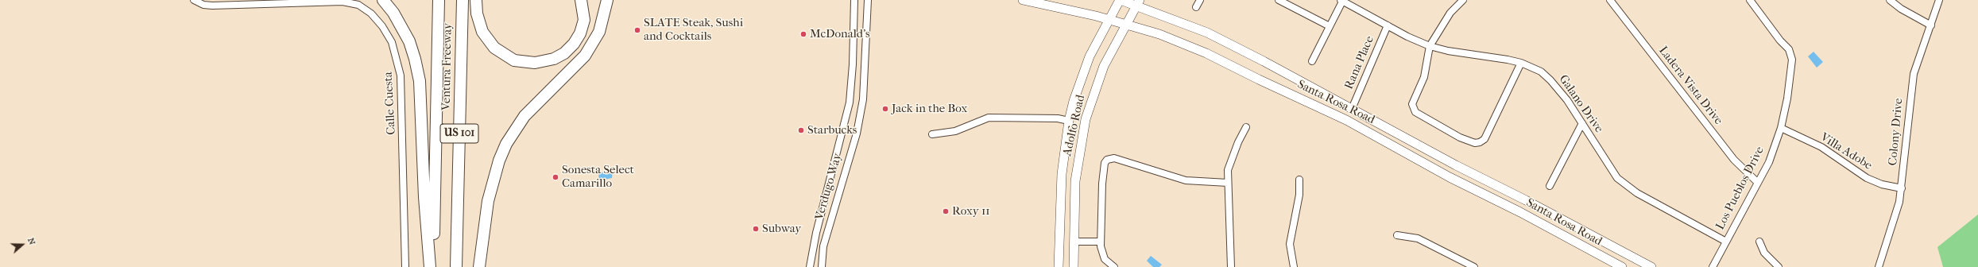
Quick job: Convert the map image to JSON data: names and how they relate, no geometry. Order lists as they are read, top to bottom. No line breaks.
{"streets":{"highway":["Ventura Freeway","US 101"],"main road":["Santa Rosa Road","Adolfo Road"],"street":["Rana Place","Ladera Vista Drive","Calle Cuesta","Galano Drive","Colony Drive","Villa Adobe","Verdugo Way","Los Pueblos Drive"]},"crossings":[["Rana Place","Santa Rosa Road"],["Rana Place","Galano Drive"],["Ladera Vista Drive","Los Pueblos Drive"],["Santa Rosa Road","Adolfo Road"],["Galano Drive","Los Pueblos Drive"],["Colony Drive","Villa Adobe"],["Villa Adobe","Los Pueblos Drive"]],"places":["SLATE Steak, Sushi and Cocktails","McDonald's","Jack in the Box","Starbucks","Sonesta Select Camarillo","Roxy 11","Subway"],"north":"right"}
